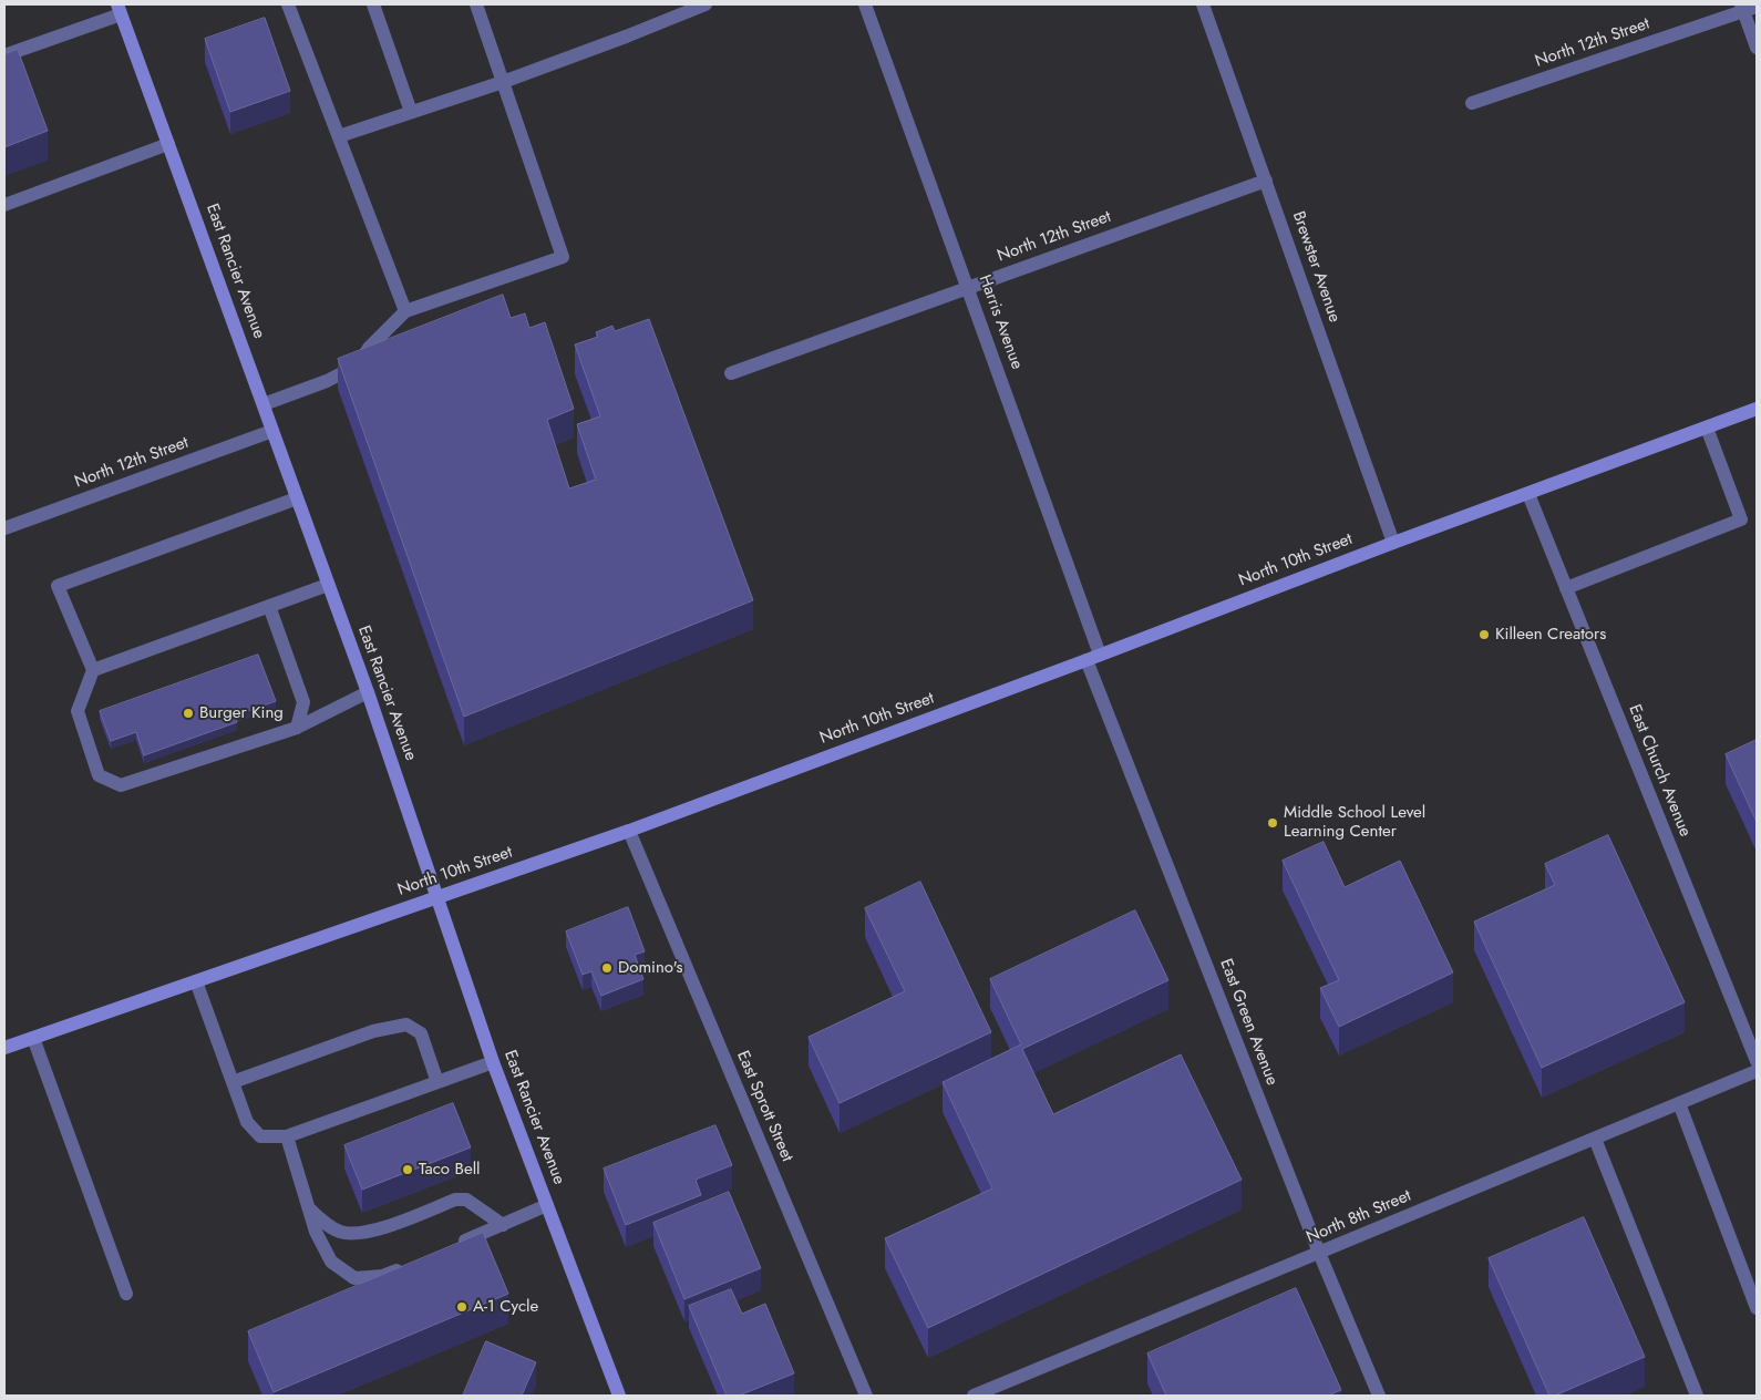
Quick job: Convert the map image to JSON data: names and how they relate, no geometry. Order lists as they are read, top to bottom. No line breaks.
{"streets":{"street":["North 12th Street","Brewster Avenue","East Rancier Avenue","Harris Avenue","North 10th Street","East Church Avenue","East Green Avenue","East Sprott Street","North 8th Street"]},"crossings":[["North 12th Street","Brewster Avenue"],["North 12th Street","East Rancier Avenue"],["North 12th Street","Harris Avenue"],["Brewster Avenue","North 10th Street"],["East Rancier Avenue","North 10th Street"],["Harris Avenue","North 10th Street"],["Harris Avenue","East Green Avenue"],["North 10th Street","East Church Avenue"],["North 10th Street","East Green Avenue"],["North 10th Street","East Sprott Street"],["East Green Avenue","North 8th Street"]],"places":["Killeen Creators","Burger King","Middle School Level Learning Center","Domino's","Taco Bell","A-1 Cycle"]}
